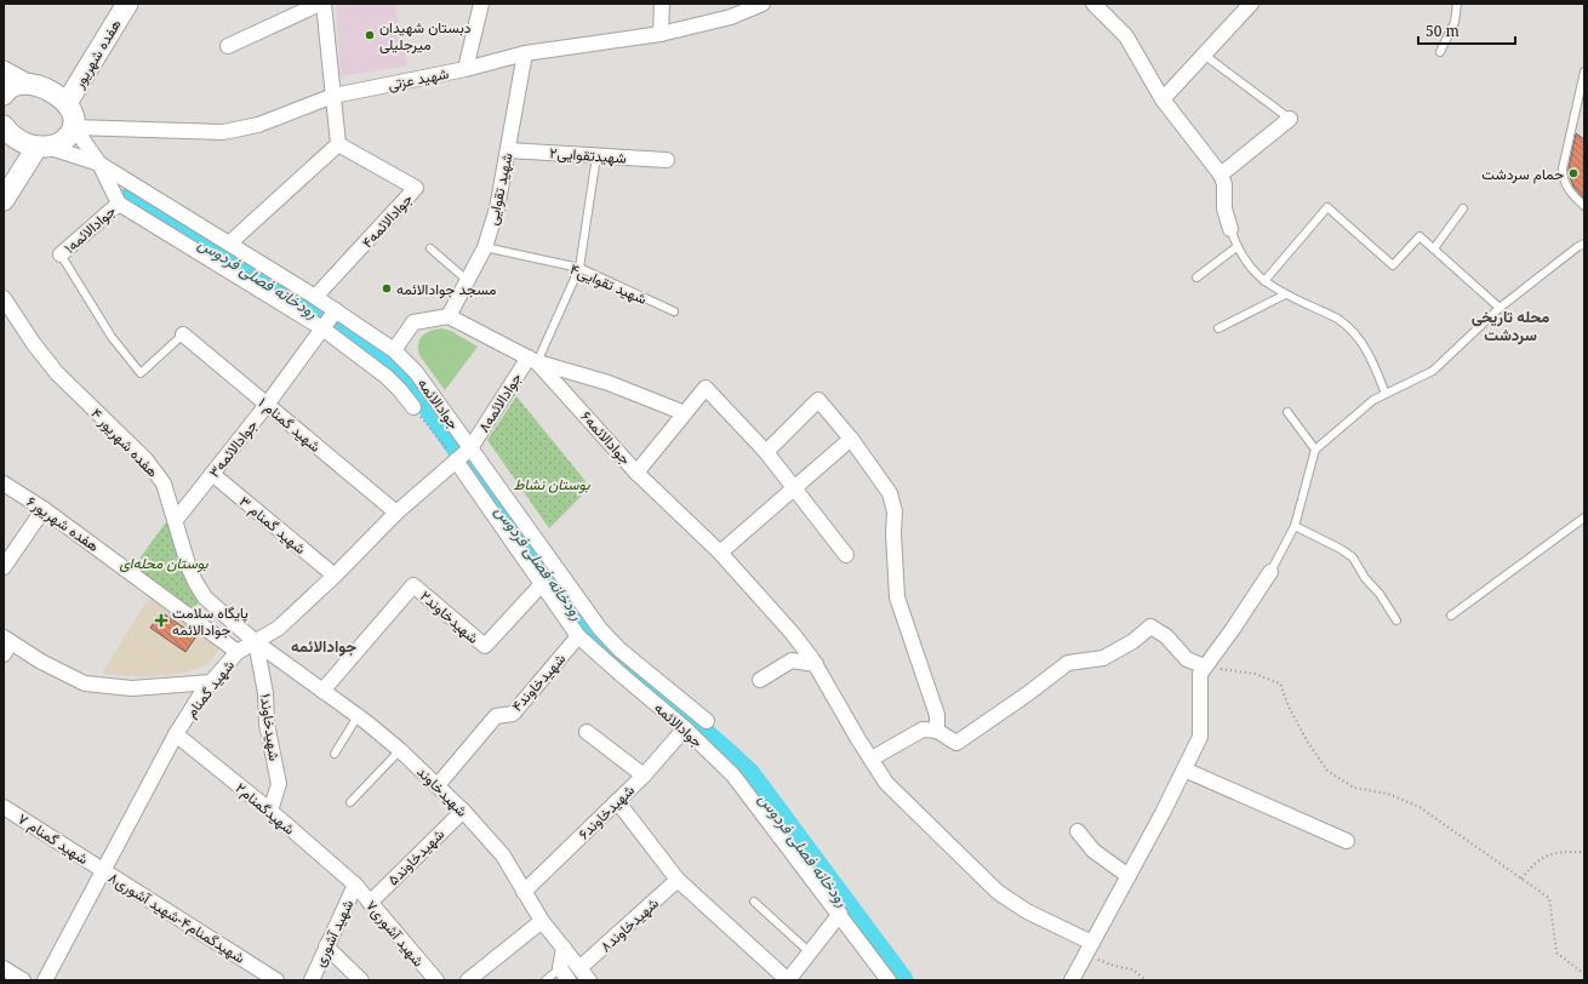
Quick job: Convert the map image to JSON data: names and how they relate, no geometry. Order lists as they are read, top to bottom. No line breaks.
{"streets":{"main road":["هفده شهریور"],"street":["شهید عزتی","شهیدتقوایی۲","شهید تقوایی","جوادالائمه۴","جوادالائمه۱","جوادالائمه۸","جوادالائمه","شهید گمنام ۱","جوادالائمه۶","هفده شهریور ۴","جوادالائمه۳","هفده شهریور۶","شهید گمنام ۳","شهیدخاوند۲","شهیدخاوند۴","شهید گمنام","شهیدخاوند۱","شهیدخاوند","شهیدگمنام۲","شهیدخاوند۶","شهید گمنام ۷","شهیدخاوند۵","شهیدگمنام۴-شهید آشوری۸","شهیدخاوند۸","شهید آشوری","شهید آشوری۷"],"lane":["شهید تقوایی۴"]},"crossings":[["شهید عزتی","شهید تقوایی"],["شهید عزتی","جوادالائمه"],["شهیدتقوایی۲","شهید تقوایی"],["شهید تقوایی","شهید تقوایی۴"],["شهید تقوایی","جوادالائمه۶"],["جوادالائمه۴","جوادالائمه"],["جوادالائمه۱","جوادالائمه"],["جوادالائمه۸","جوادالائمه"],["جوادالائمه۸","جوادالائمه۶"],["جوادالائمه۸","شهید گمنام"],["جوادالائمه","جوادالائمه۳"],["جوادالائمه","شهیدخاوند۲"],["جوادالائمه","شهیدخاوند۴"],["جوادالائمه","شهید گمنام"],["جوادالائمه","شهیدخاوند۶"],["شهید گمنام ۱","جوادالائمه۳"],["شهید گمنام ۱","شهید گمنام"],["هفده شهریور ۴","جوادالائمه۳"],["هفده شهریور ۴","شهید گمنام"],["هفده شهریور ۴","شهیدخاوند۱"],["هفده شهریور ۴","شهیدخاوند"],["جوادالائمه۳","شهید گمنام ۳"],["هفده شهریور۶","شهید گمنام"],["شهید گمنام ۳","شهید گمنام"],["شهیدخاوند۲","شهیدخاوند"],["شهیدخاوند۴","شهیدخاوند"],["شهید گمنام","شهیدخاوند۱"],["شهید گمنام","شهیدخاوند"],["شهید گمنام","شهیدگمنام۲"],["شهید گمنام","شهید گمنام ۷"],["شهید گمنام","شهیدگمنام۴-شهید آشوری۸"],["شهیدخاوند۱","شهیدخاوند"],["شهیدخاوند۱","شهیدگمنام۲"],["شهیدخاوند","شهیدخاوند۶"],["شهیدخاوند","شهیدخاوند۵"],["شهیدخاوند","شهیدخاوند۸"],["شهیدگمنام۲","شهید آشوری"],["شهیدگمنام۲","شهید آشوری۷"],["شهید گمنام ۷","شهیدگمنام۴-شهید آشوری۸"],["شهیدخاوند۵","شهید آشوری۷"],["شهید آشوری","شهید آشوری۷"]],"districts":["محله تاریخی سردشت","جوادالائمه"],"water":["رودخانه فصلی فردوس"],"parks":["بوستان نشاط","بوستان محله‌ای"],"places":{"other":["دبستان شهیدان میرجلیلی","حمام سردشت","مسجد جوادالائمه"],"health":["پایگاه سلامت جوادالائمه"]},"scale_bar":"50 m"}
